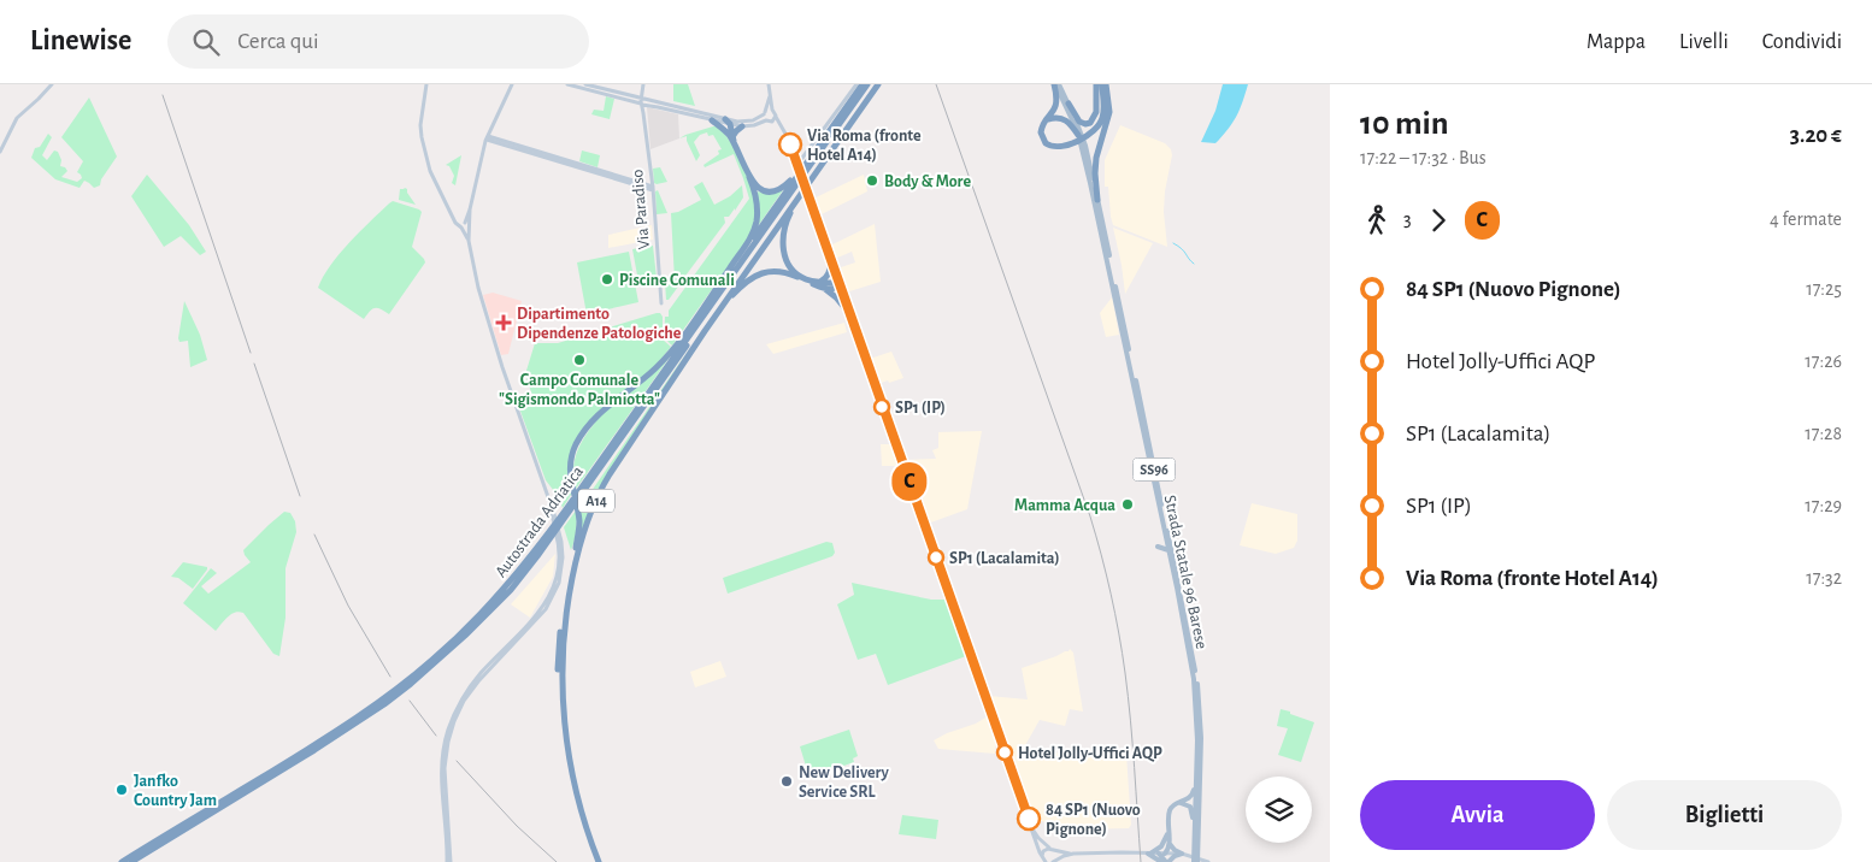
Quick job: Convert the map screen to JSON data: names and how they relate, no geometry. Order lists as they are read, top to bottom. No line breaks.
{"streets":{"highway":["A14","Autostrada Adriatica"],"main road":["Via Paradiso","SS96","Strada Statale 96 Barese"]},"crossings":[["A14","Autostrada Adriatica"]],"places":{"other":["Via Roma (fronte Hotel A14)","Body & More","Piscine Comunali","Campo Comunale \"Sigismondo Palmiotta\"","SP1 (IP)","Mamma Acqua","SP1 (Lacalamita)","Hotel Jolly-Uffici AQP","New Delivery Service SRL","Janfko Country Jam","84 SP1 (Nuovo Pignone)"],"health":["Dipartimento Dipendenze Patologiche"]},"lines":["bus line C"],"page":{"header":"Linewise","search":"Cerca qui","nav":["Mappa","Livelli","Condividi"],"on_map":"C","heading":["10 min","17:22 – 17:32 · Bus","3.20 €"],"legs":["3","C","4 fermate"],"list":[{"name":"84 SP1 (Nuovo Pignone)","value":"17:25"},{"name":"Hotel Jolly-Uffici AQP","value":"17:26"},{"name":"SP1 (Lacalamita)","value":"17:28"},{"name":"SP1 (IP)","value":"17:29"},{"name":"Via Roma (fronte Hotel A14)","value":"17:32"}],"buttons":["Avvia","Biglietti"]}}
